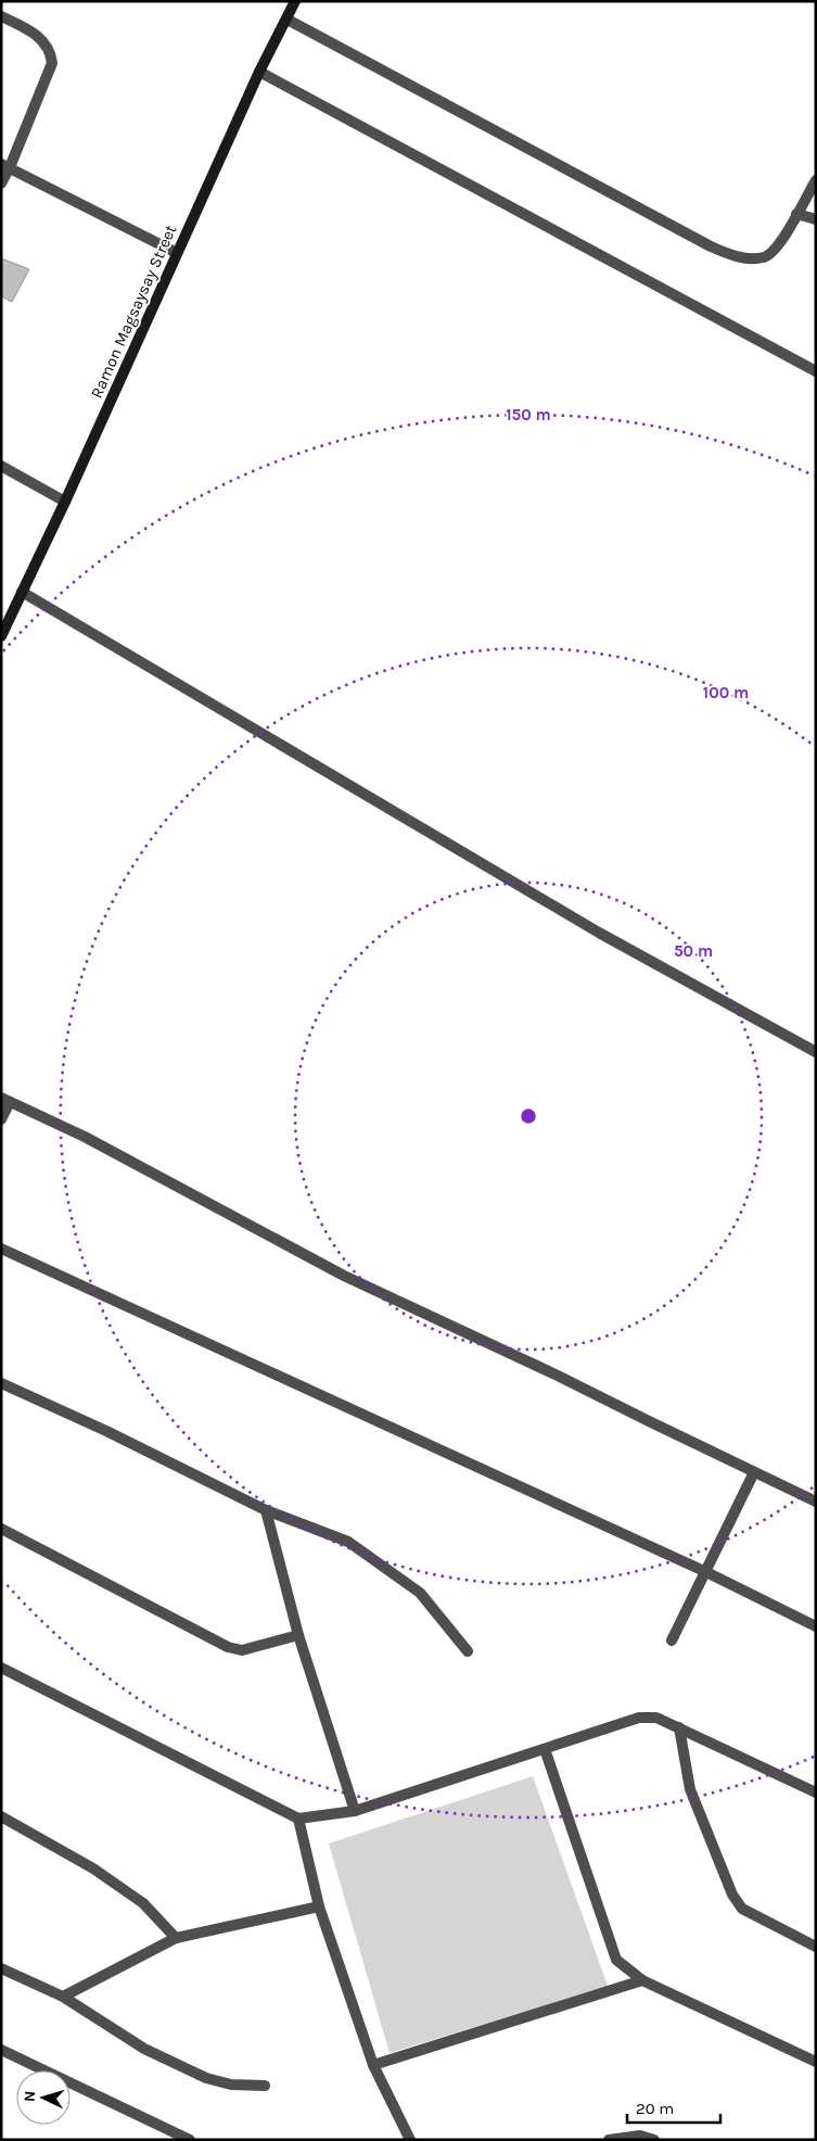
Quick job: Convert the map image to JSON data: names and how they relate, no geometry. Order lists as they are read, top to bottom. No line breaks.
{"streets":{"main road":["Ramon Magsaysay Street"]},"scale_bar":"20 m","north":"left","rings":["150 m","100 m","50 m"]}
